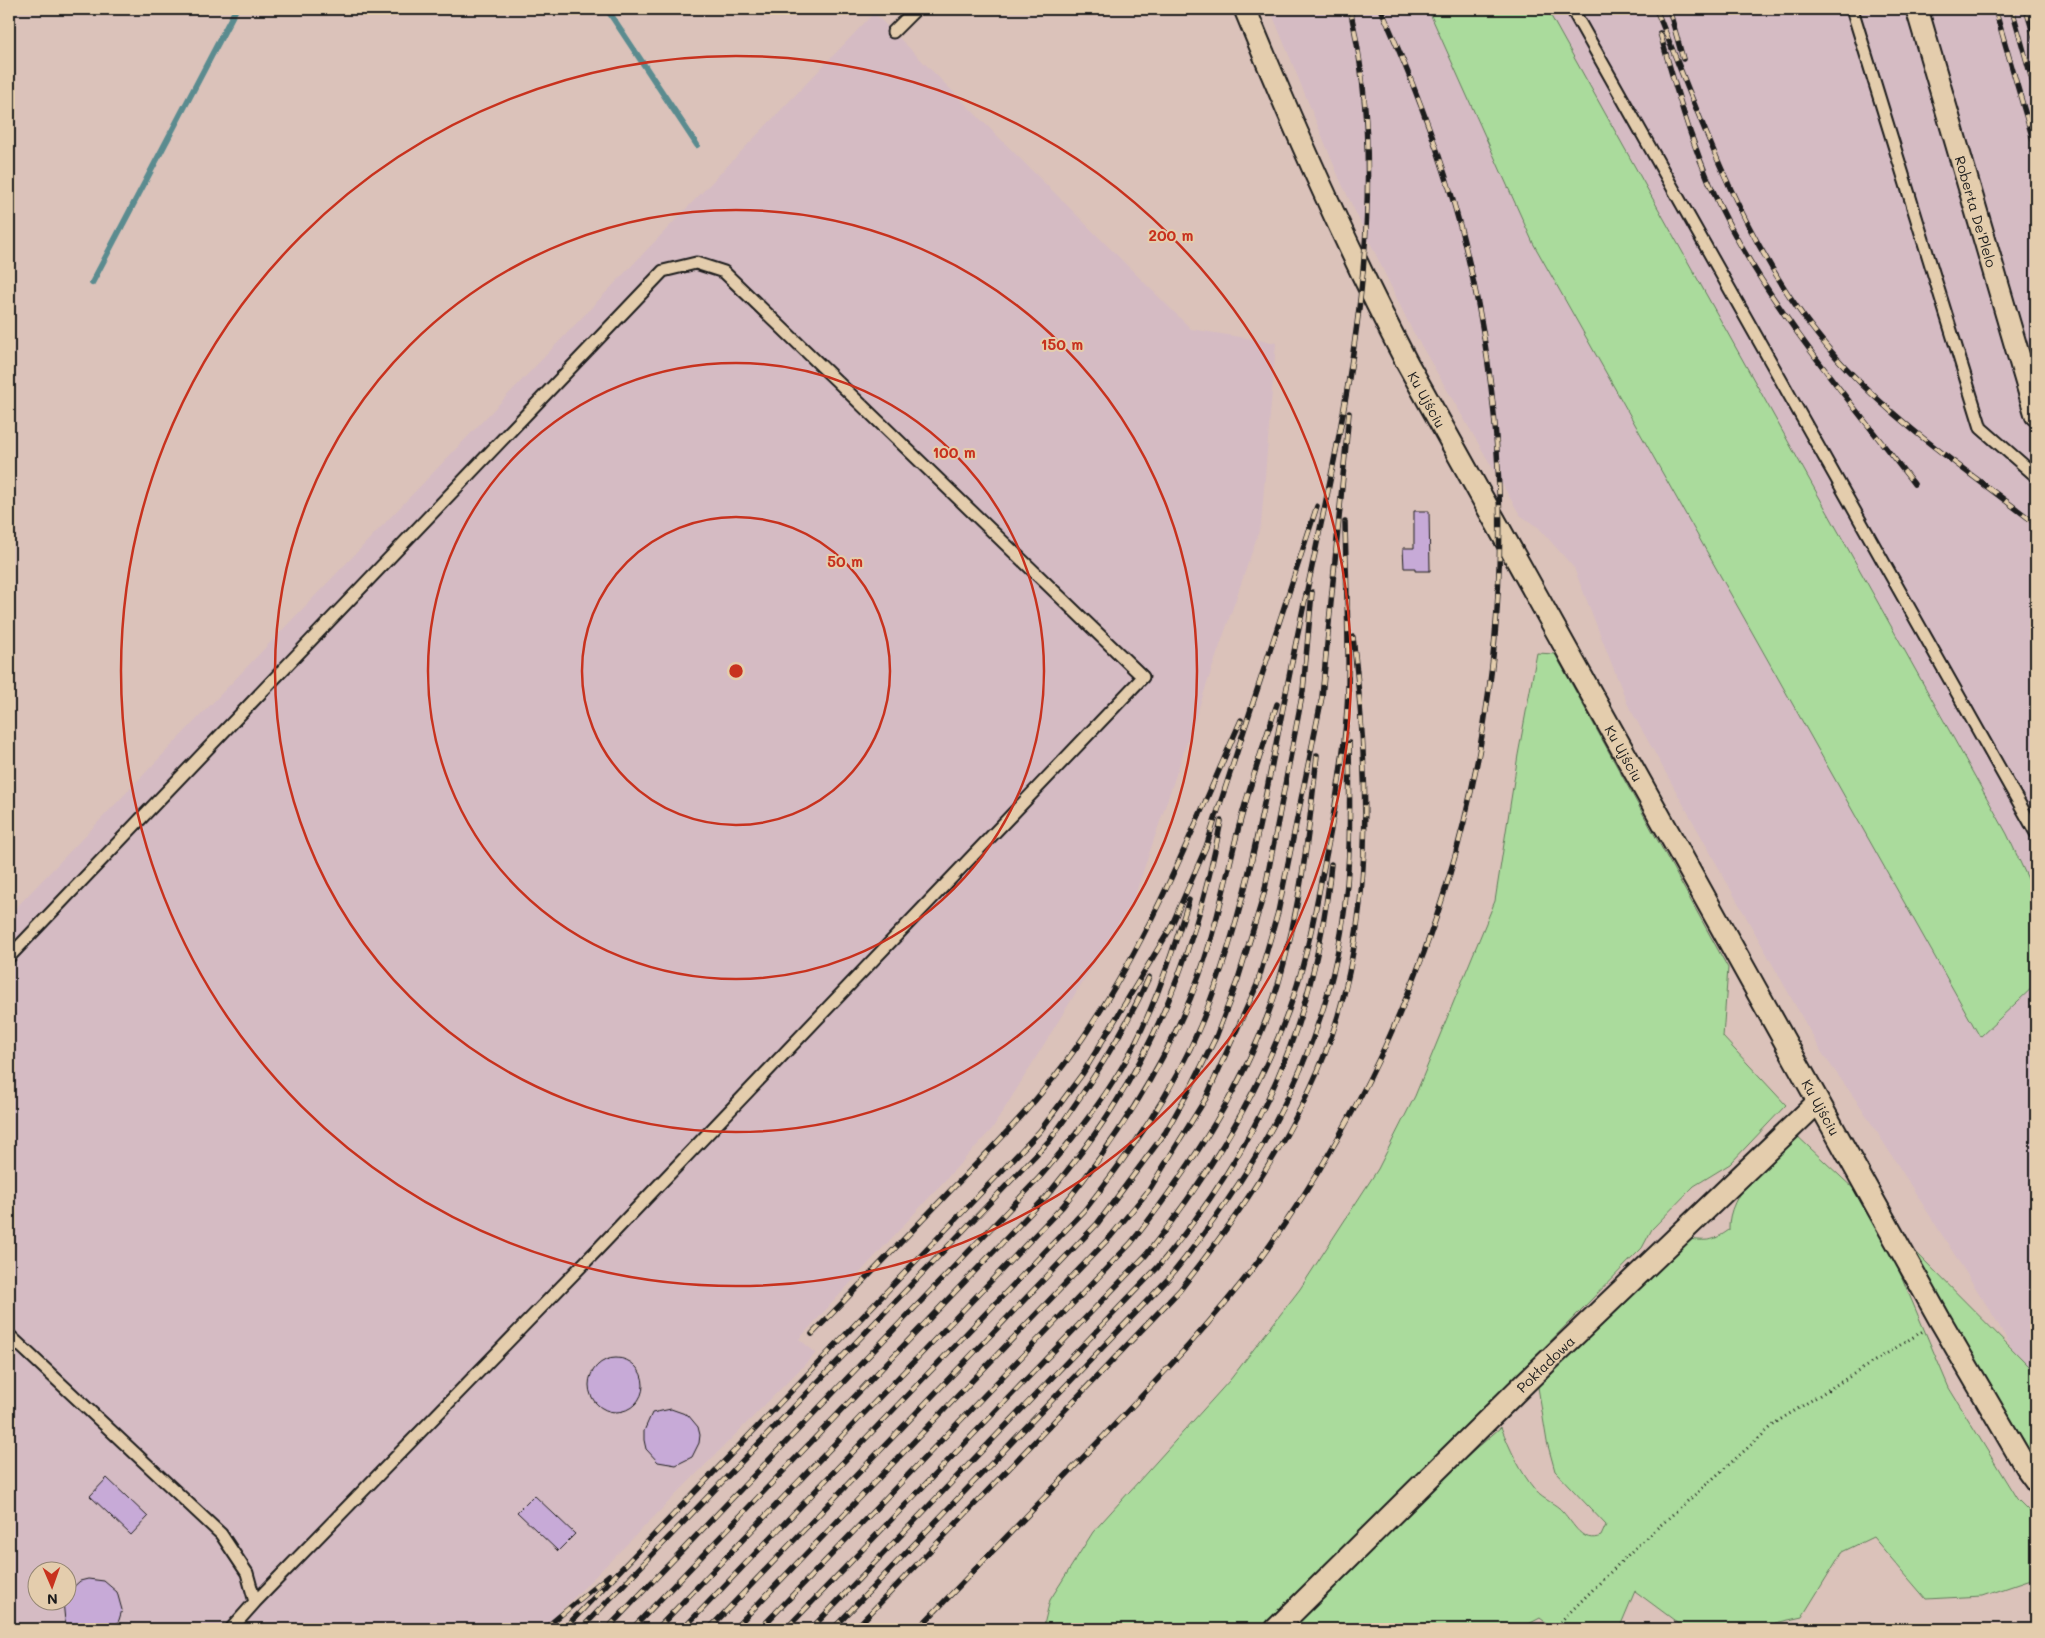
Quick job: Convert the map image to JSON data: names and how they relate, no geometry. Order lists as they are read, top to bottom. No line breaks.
{"streets":{"street":["Roberta De'Plelo","Ku Ujściu","Pokładowa"]},"crossings":[["Ku Ujściu","Pokładowa"]],"north":"bottom","rings":["200 m","150 m","100 m","50 m"]}
